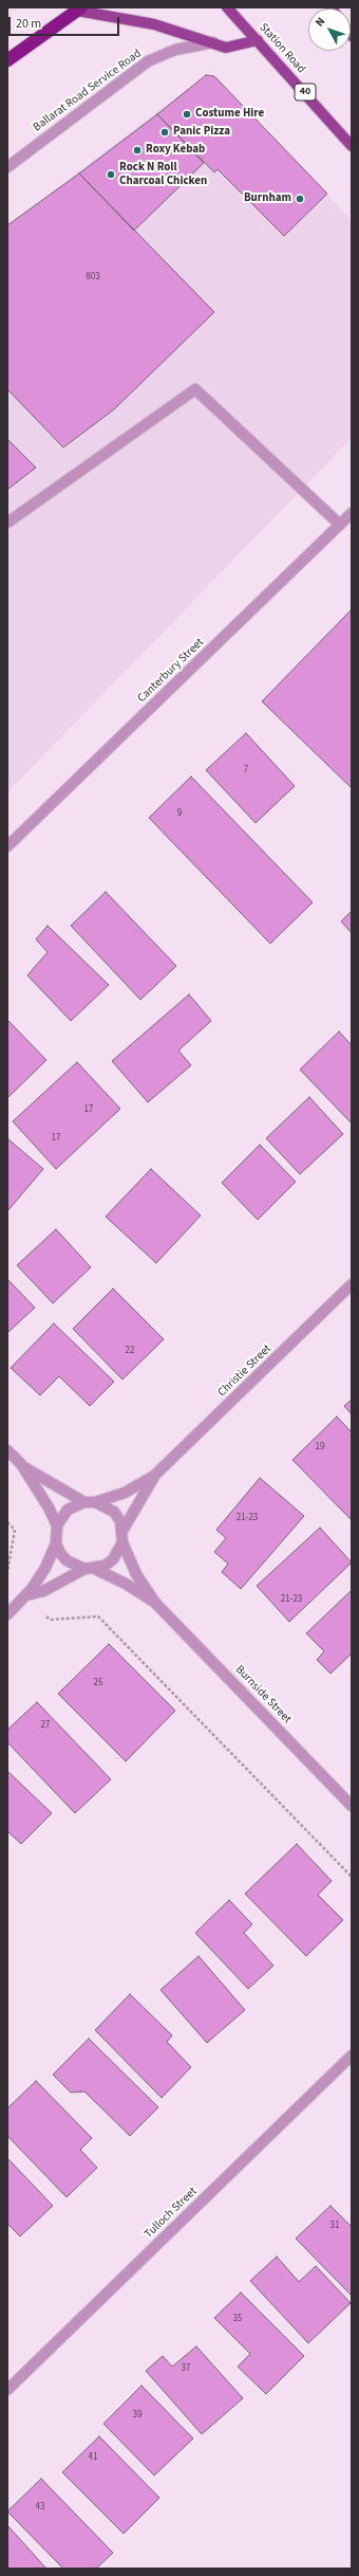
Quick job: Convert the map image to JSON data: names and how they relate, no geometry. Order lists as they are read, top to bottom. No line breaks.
{"streets":{"main road":["Station Road","40"],"street":["Ballarat Road Service Road","Canterbury Street","Christie Street","Burnside Street","Tulloch Street"]},"crossings":[["Christie Street","Burnside Street"]],"places":["Costume Hire","Panic Pizza","Roxy Kebab","Rock N Roll Charcoal Chicken","Burnham"],"house_numbers":["803","7","9","17","17","22","19","21-23","21-23","25","27","31","35","37","39","41","43"],"scale_bar":"20 m","north":"top left"}
